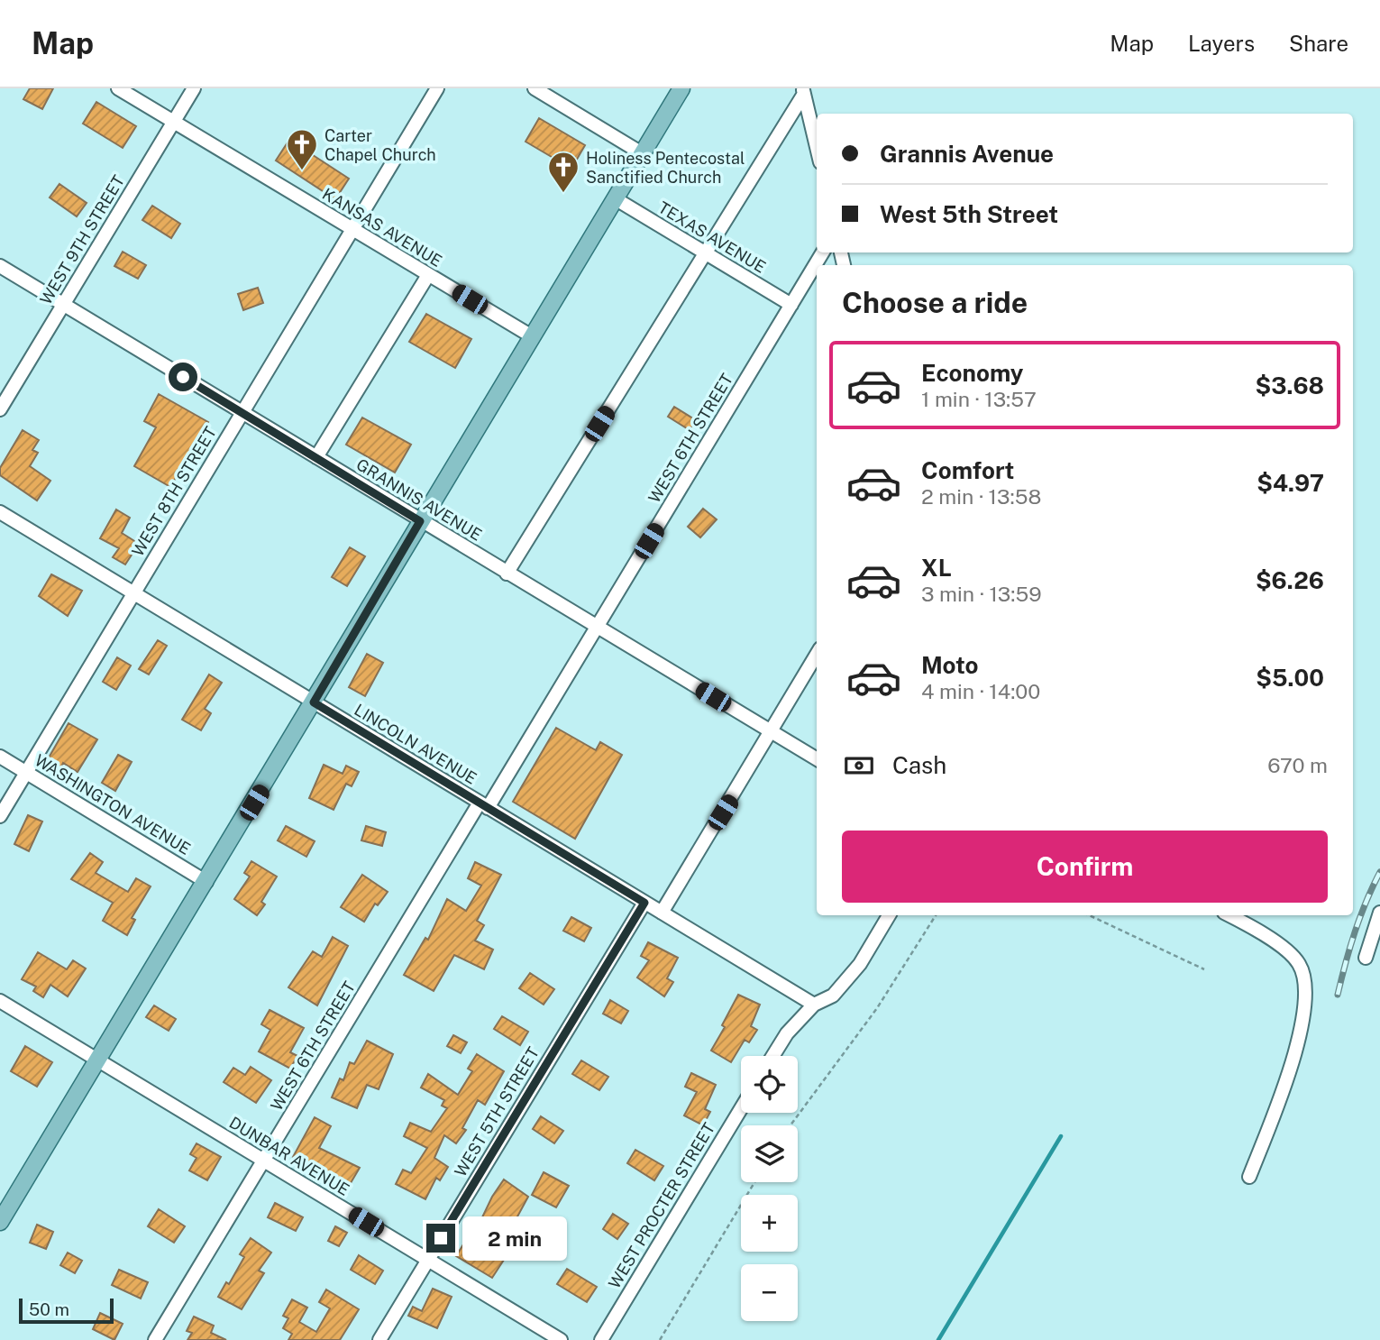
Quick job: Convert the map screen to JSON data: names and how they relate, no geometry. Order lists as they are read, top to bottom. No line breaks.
{"streets":{"street":["KANSAS AVENUE","TEXAS AVENUE","WEST 9TH STREET","WEST 6TH STREET","WEST 8TH STREET","GRANNIS AVENUE","LINCOLN AVENUE","WASHINGTON AVENUE","WEST 5TH STREET","DUNBAR AVENUE","WEST PROCTER STREET"]},"crossings":[["KANSAS AVENUE","WEST 9TH STREET"],["KANSAS AVENUE","WEST 8TH STREET"],["TEXAS AVENUE","WEST 6TH STREET"],["WEST 9TH STREET","GRANNIS AVENUE"],["WEST 6TH STREET","GRANNIS AVENUE"],["WEST 6TH STREET","LINCOLN AVENUE"],["WEST 6TH STREET","DUNBAR AVENUE"],["WEST 8TH STREET","GRANNIS AVENUE"],["WEST 8TH STREET","LINCOLN AVENUE"],["WEST 8TH STREET","WASHINGTON AVENUE"],["LINCOLN AVENUE","WEST 5TH STREET"],["WEST 5TH STREET","DUNBAR AVENUE"]],"places":{"church":["Carter Chapel Church","Holiness Pentecostal Sanctified Church"]},"scale_bar":"50 m","page":{"header":"Map","nav":["Map","Layers","Share"],"banner":["Grannis Avenue","West 5th Street"],"heading":"Choose a ride","list":[{"name":"Economy","note":"1 min · 13:57","value":"$3.68"},{"name":"Comfort","note":"2 min · 13:58","value":"$4.97"},{"name":"XL","note":"3 min · 13:59","value":"$6.26"},{"name":"Moto","note":"4 min · 14:00","value":"$5.00"}],"pay":["Cash","670 m"],"buttons":"Confirm","map_buttons":["+","−"],"bubble":"2 min","scale":"50 m"}}
